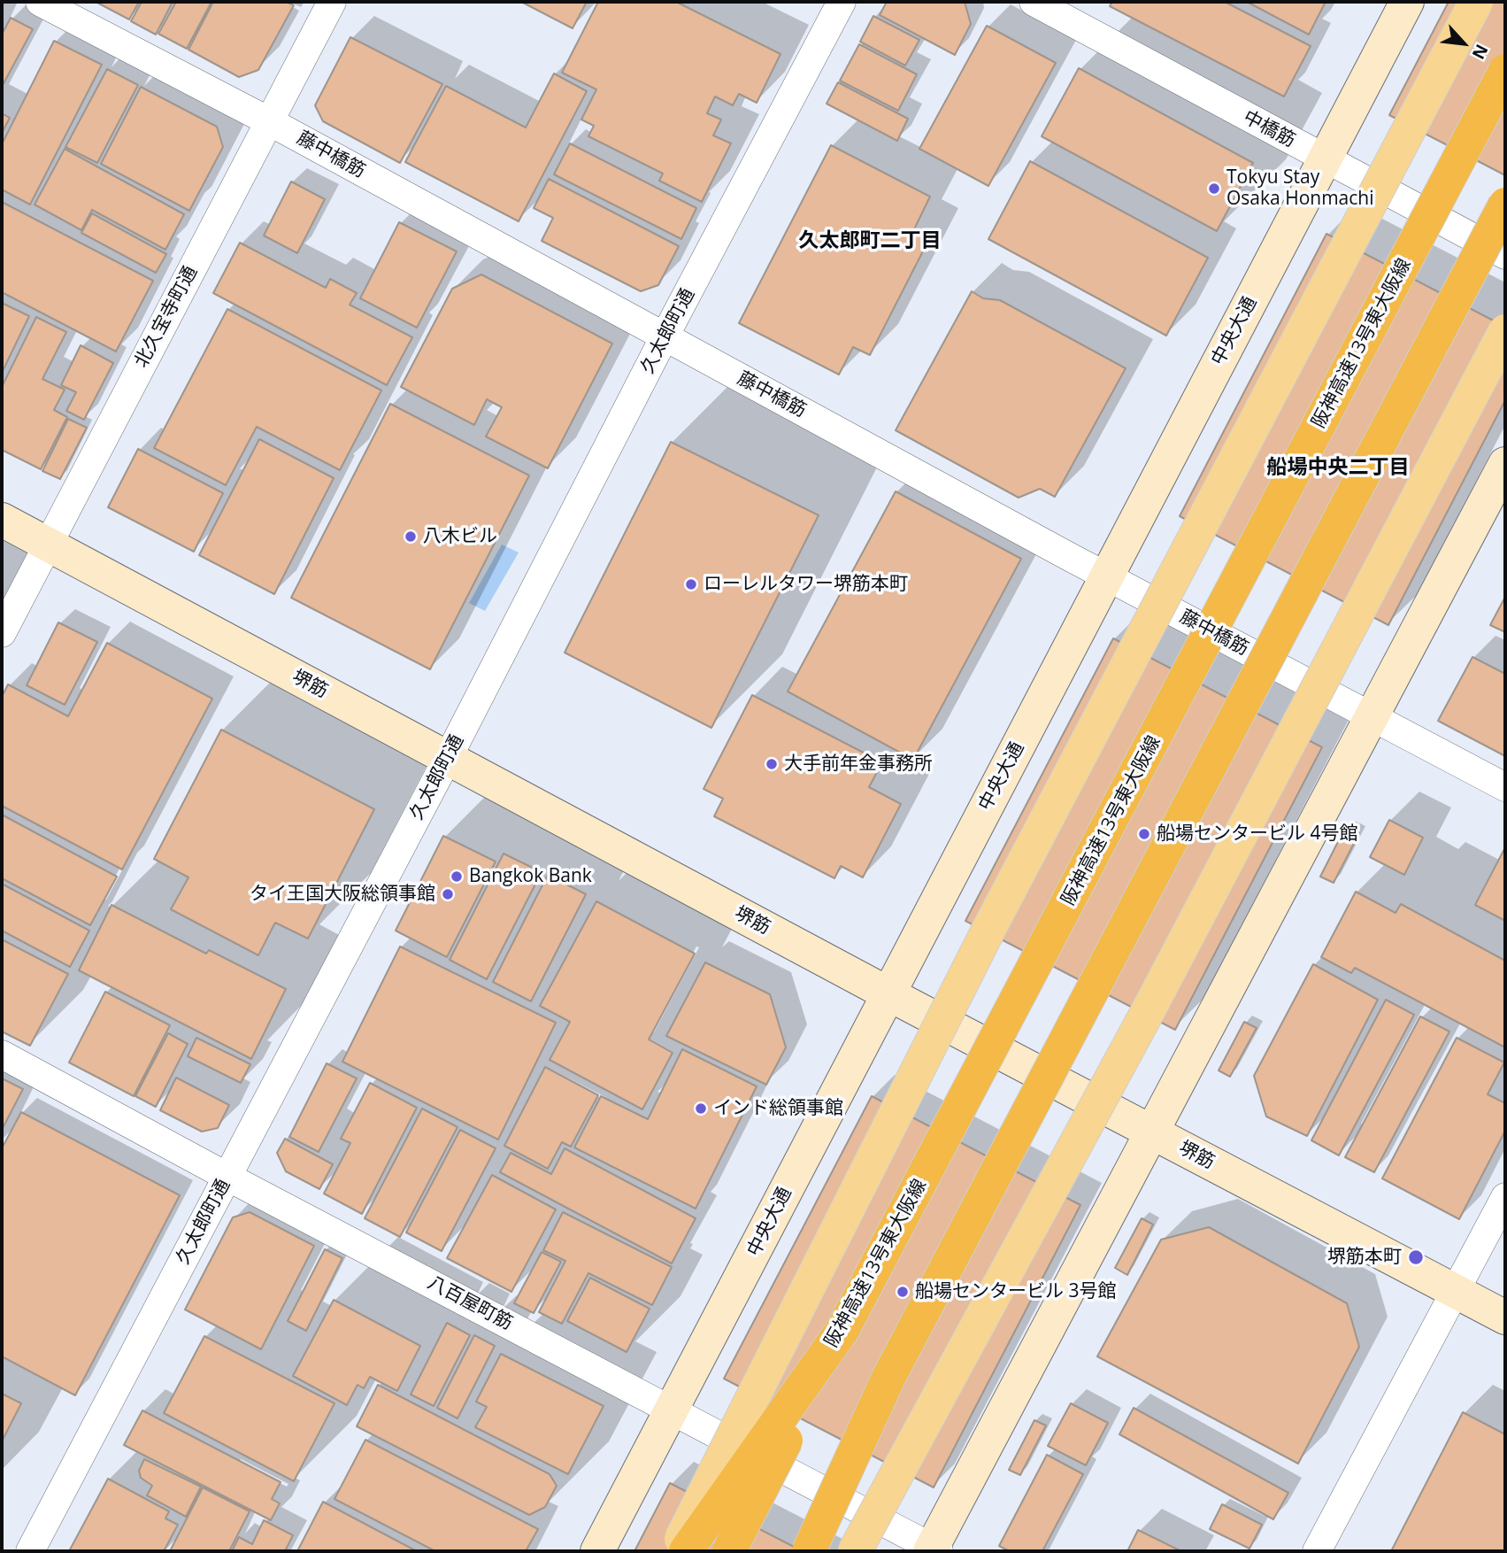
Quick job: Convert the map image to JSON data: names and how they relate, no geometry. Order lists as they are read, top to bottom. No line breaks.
{"streets":{"highway":["阪神高速13号東大阪線"],"street":["中橋筋","藤中橋筋","北久宝寺町通","久太郎町通","中央大通","堺筋","八百屋町筋"]},"crossings":[["中橋筋","中央大通"],["藤中橋筋","北久宝寺町通"],["藤中橋筋","久太郎町通"],["藤中橋筋","中央大通"],["北久宝寺町通","堺筋"],["久太郎町通","堺筋"],["久太郎町通","八百屋町筋"],["中央大通","堺筋"],["中央大通","八百屋町筋"]],"districts":["久太郎町二丁目","船場中央二丁目"],"places":["Tokyu Stay Osaka Honmachi","八木ビル","ローレルタワー堺筋本町","大手前年金事務所","船場センタービル 4号館","Bangkok Bank","タイ王国大阪総領事館","インド総領事館","堺筋本町","船場センタービル 3号館"],"north":"bottom right"}
